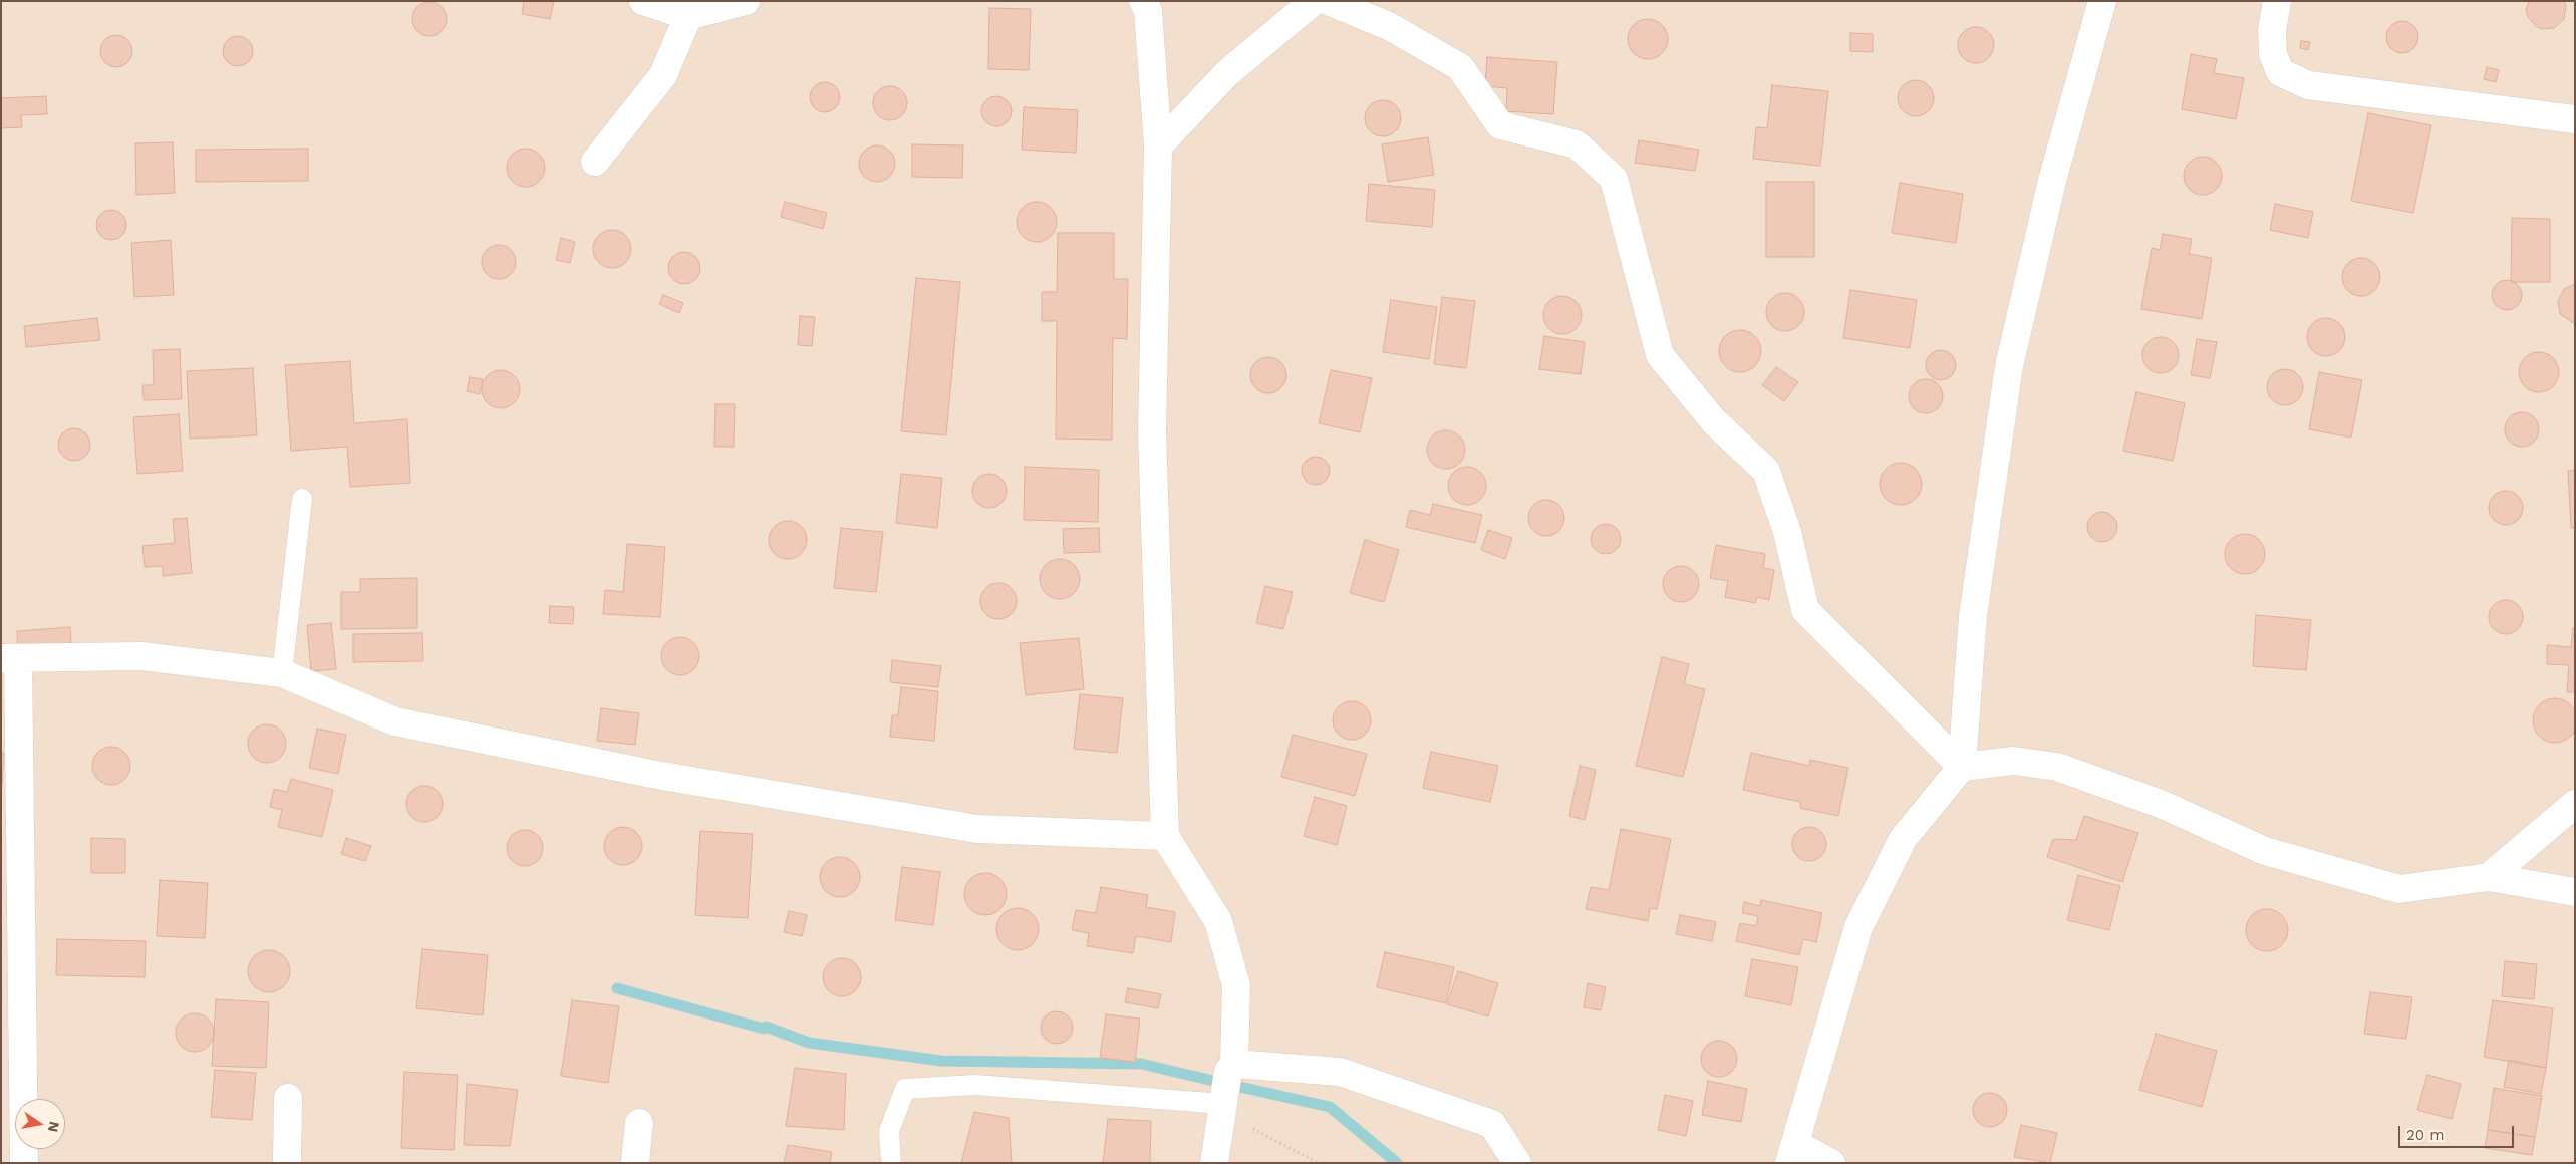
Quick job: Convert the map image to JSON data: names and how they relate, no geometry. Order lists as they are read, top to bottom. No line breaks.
{"scale_bar":"20 m","north":"right"}
